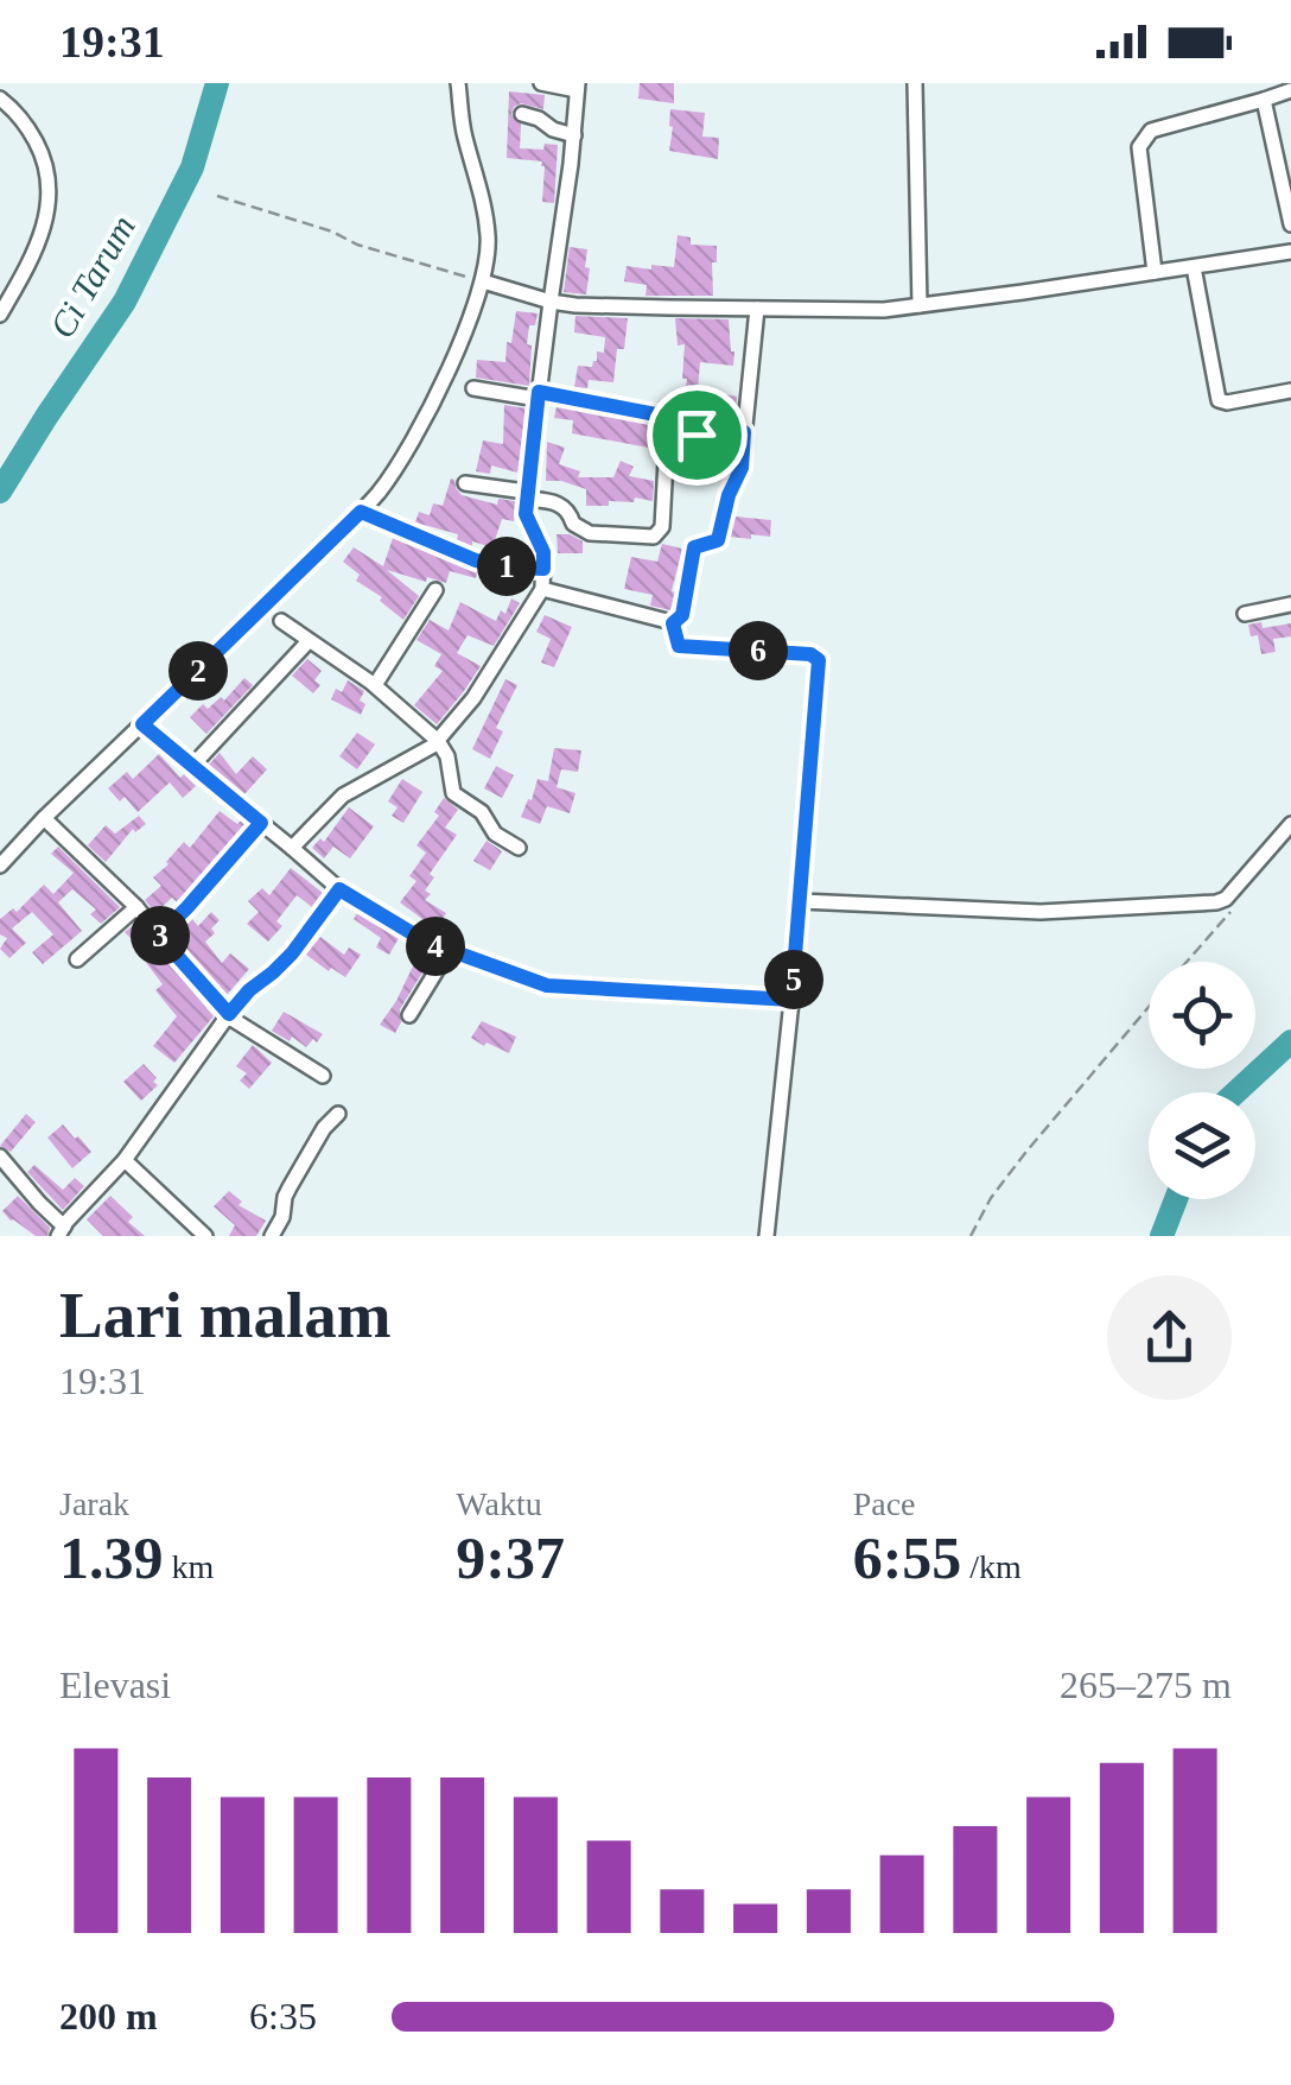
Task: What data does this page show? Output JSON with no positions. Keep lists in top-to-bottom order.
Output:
{
  "water": ["Ci Tarum"],
  "page": {
    "status": "19:31",
    "pins": [
      "1",
      "6",
      "2",
      "3",
      "4",
      "5"
    ],
    "heading": ["Lari malam", "19:31"],
    "stats": [
      ["Jarak", "1.39 km"],
      ["Waktu", "9:37"],
      ["Pace", "6:55 /km"]
    ],
    "chart": ["Elevasi", "265–275 m"],
    "list": [
      {
        "name": "200 m",
        "note": "6:35"
      }
    ]
  }
}
